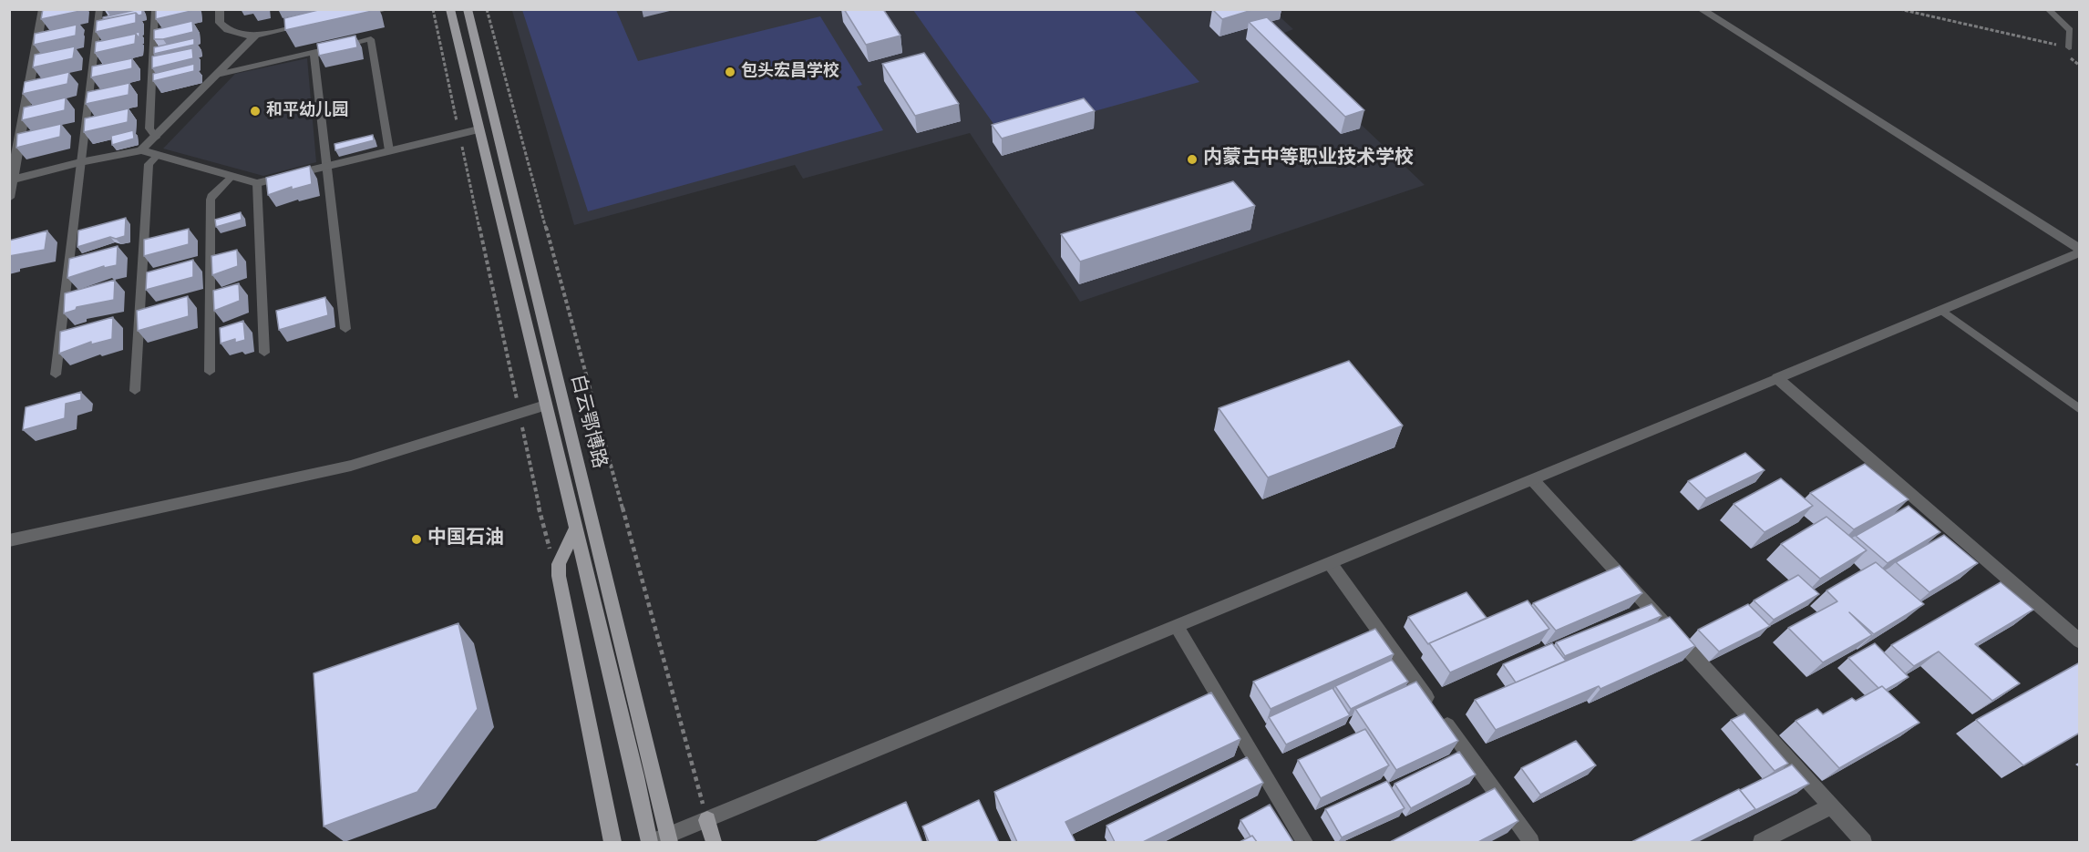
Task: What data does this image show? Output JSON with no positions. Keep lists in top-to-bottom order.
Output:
{
  "streets": {
    "main road": ["白云鄂博路"]
  },
  "places": [
    "包头宏昌学校",
    "和平幼儿园",
    "内蒙古中等职业技术学校",
    "中国石油"
  ]
}
